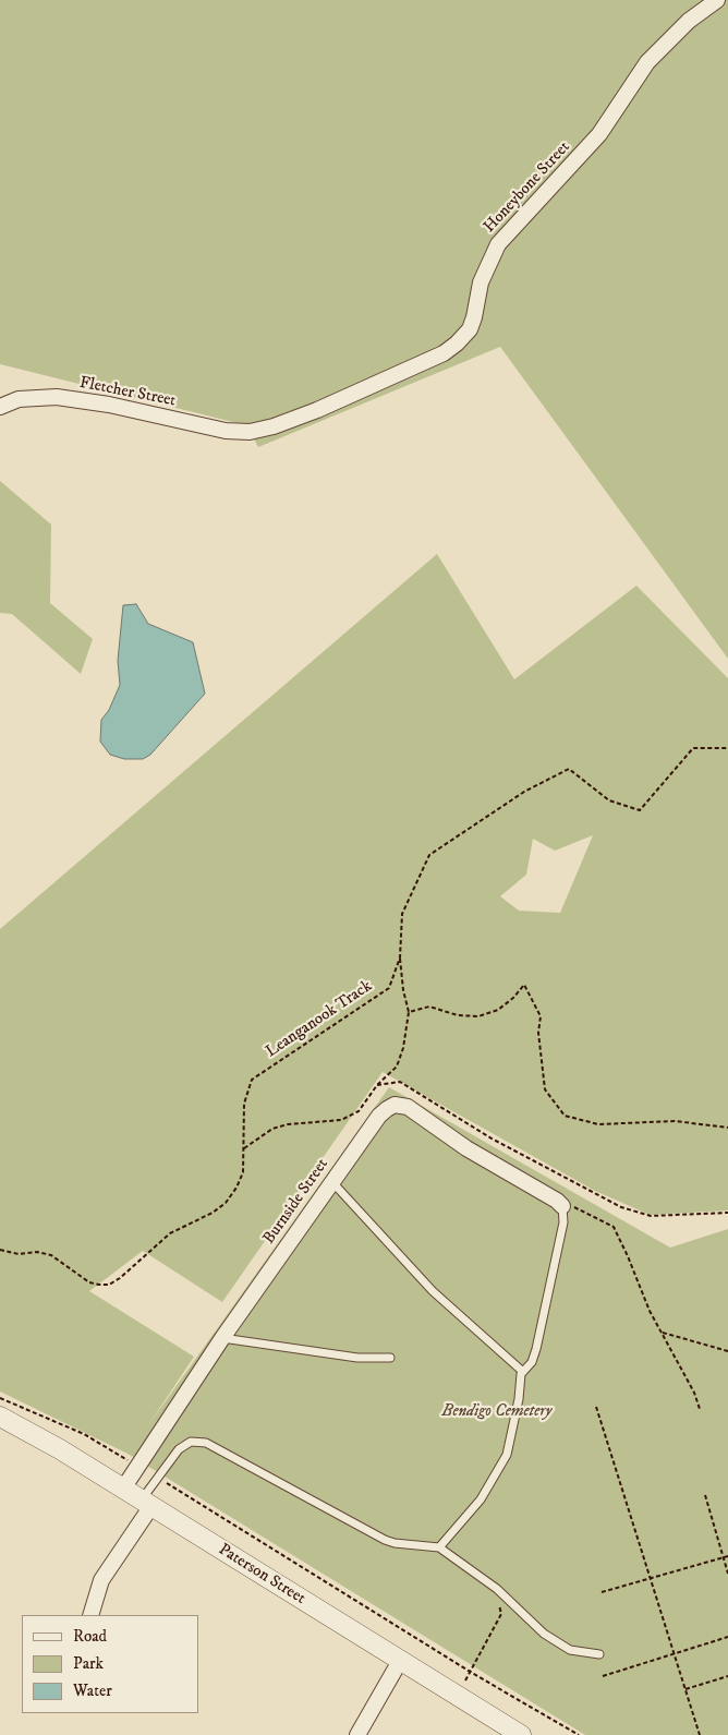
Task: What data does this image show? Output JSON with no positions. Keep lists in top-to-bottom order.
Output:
{
  "streets": {
    "street": [
      "Honeybone Street",
      "Fletcher Street",
      "Burnside Street",
      "Paterson Street"
    ],
    "path": ["Leanganook Track"]
  },
  "crossings": [
    ["Honeybone Street", "Fletcher Street"],
    ["Burnside Street", "Paterson Street"]
  ],
  "parks": ["Bendigo Cemetery"],
  "legend": ["Road", "Park", "Water"]
}
